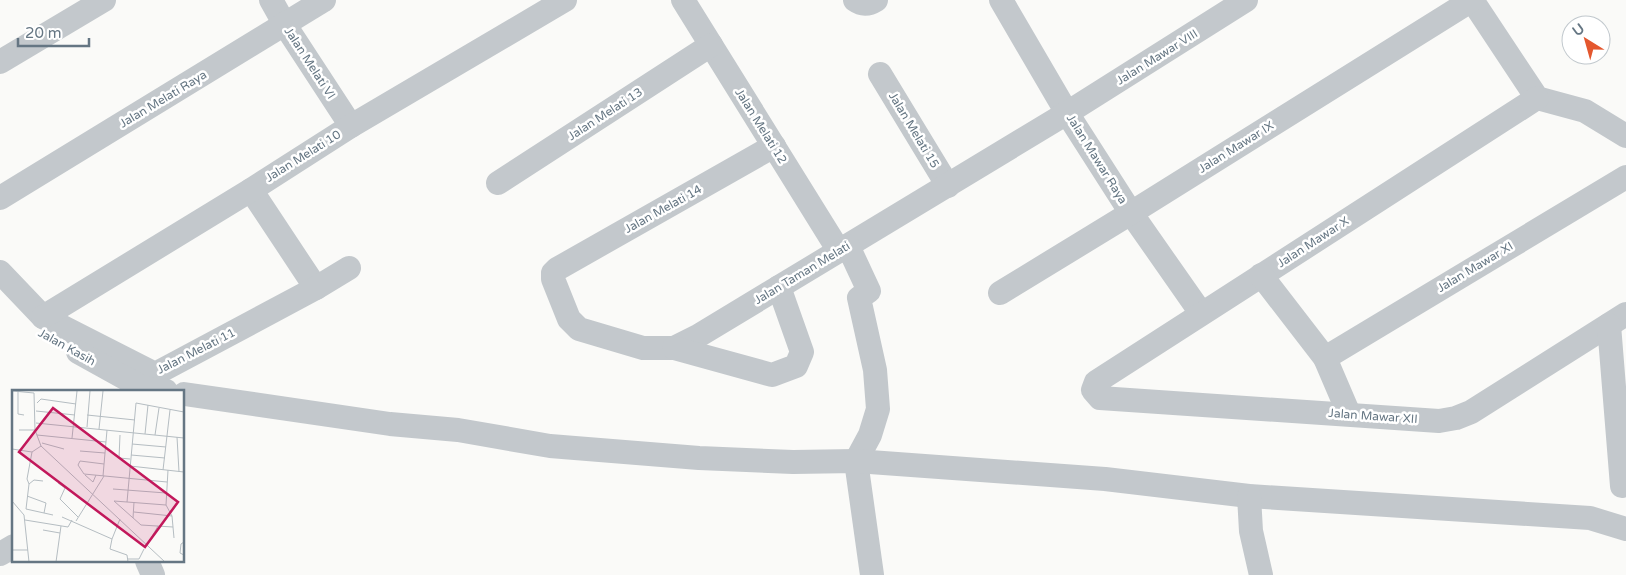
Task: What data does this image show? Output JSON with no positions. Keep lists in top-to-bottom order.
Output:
{
  "streets": {
    "street": [
      "Jalan Mawar VIII",
      "Jalan Melati VI",
      "Jalan Melati Raya",
      "Jalan Melati 13",
      "Jalan Melati 12",
      "Jalan Melati 15",
      "Jalan Mawar IX",
      "Jalan Melati 10",
      "Jalan Mawar Raya",
      "Jalan Melati 14",
      "Jalan Mawar X",
      "Jalan Mawar XI",
      "Jalan Taman Melati",
      "Jalan Kasih",
      "Jalan Melati 11",
      "Jalan Mawar XII"
    ]
  },
  "crossings": [
    ["Jalan Mawar VIII", "Jalan Mawar Raya"],
    ["Jalan Mawar VIII", "Jalan Taman Melati"],
    ["Jalan Melati VI", "Jalan Melati Raya"],
    ["Jalan Melati VI", "Jalan Melati 10"],
    ["Jalan Melati 13", "Jalan Melati 12"],
    ["Jalan Melati 12", "Jalan Melati 14"],
    ["Jalan Melati 12", "Jalan Taman Melati"],
    ["Jalan Melati 15", "Jalan Taman Melati"],
    ["Jalan Mawar IX", "Jalan Mawar Raya"],
    ["Jalan Melati 10", "Jalan Melati 11"],
    ["Jalan Mawar Raya", "Jalan Mawar X"],
    ["Jalan Mawar Raya", "Jalan Taman Melati"],
    ["Jalan Melati 14", "Jalan Taman Melati"],
    ["Jalan Mawar X", "Jalan Mawar XII"]
  ],
  "scale_bar": "20 m",
  "north": "top left"
}
